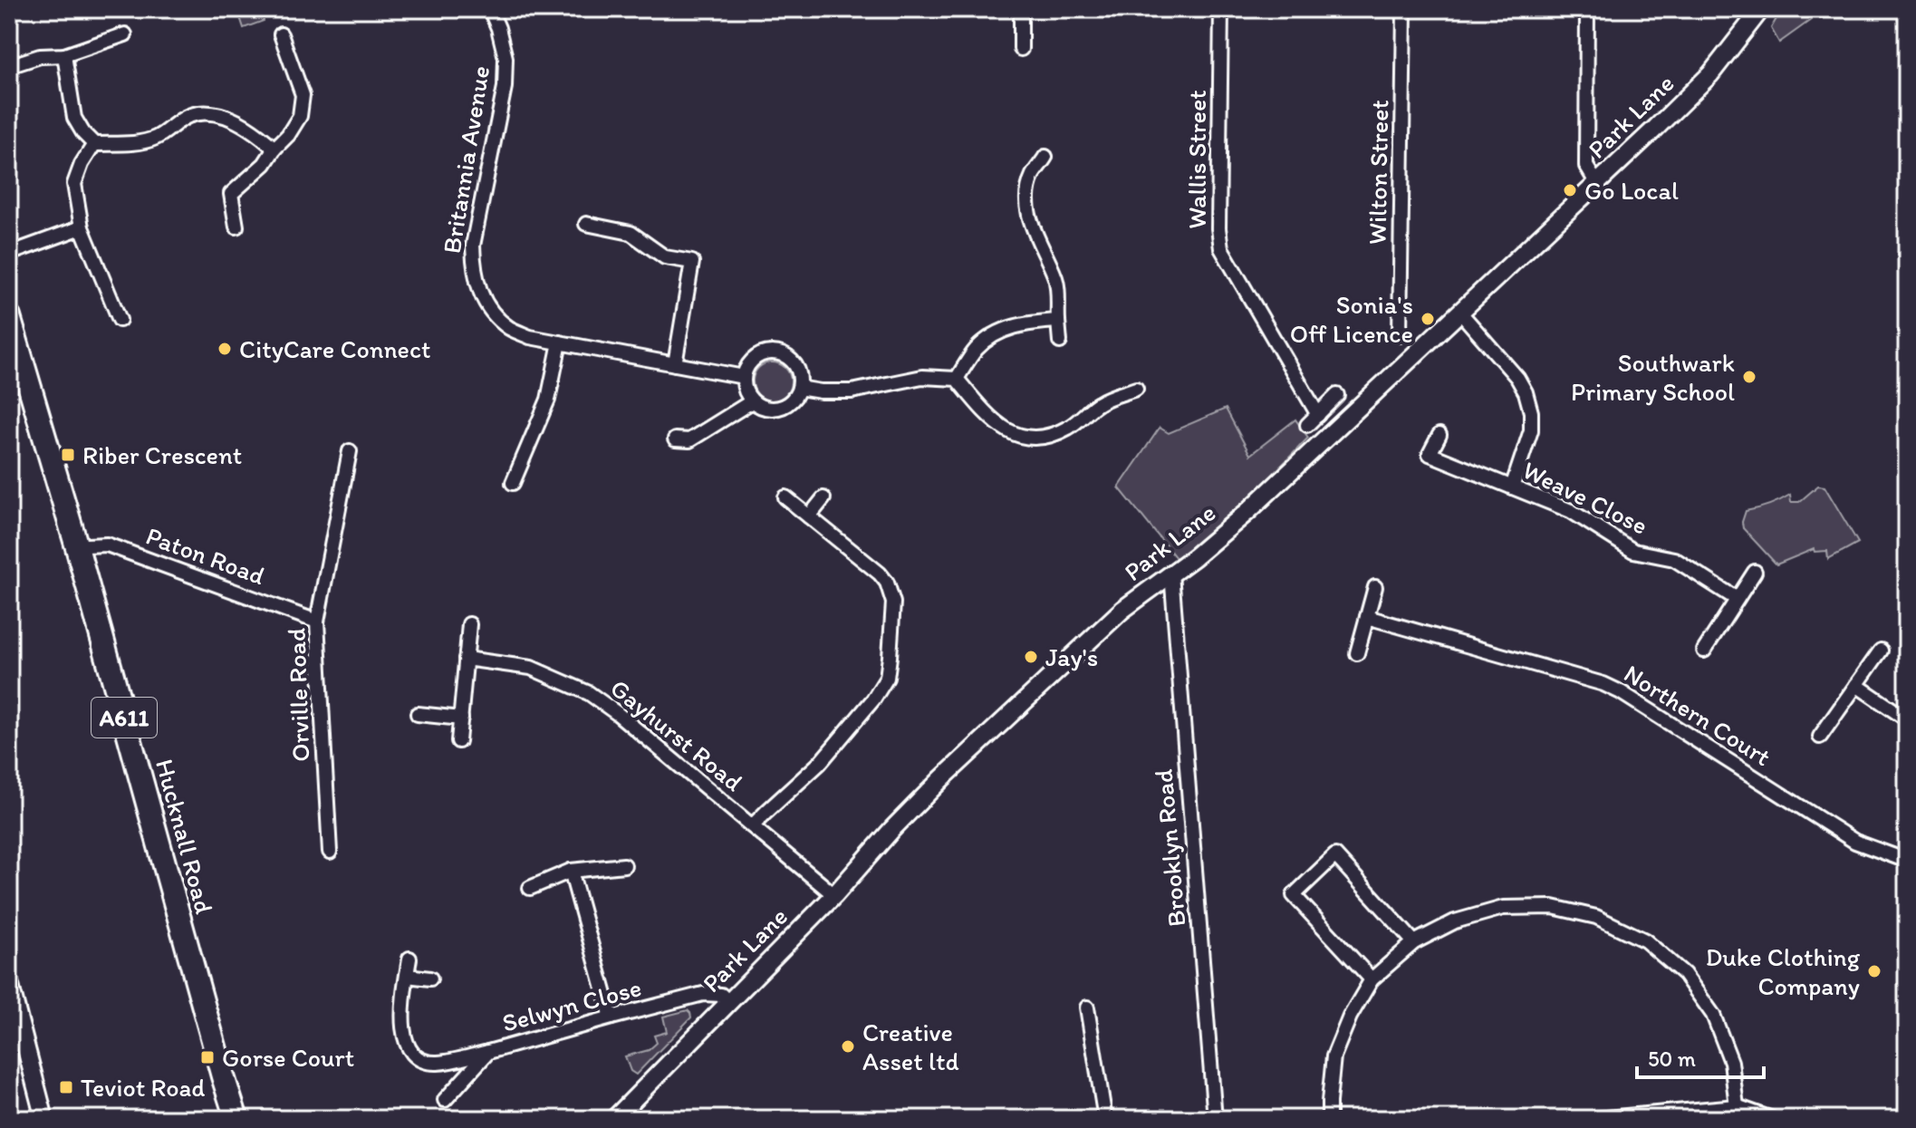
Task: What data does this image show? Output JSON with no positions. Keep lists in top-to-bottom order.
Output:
{
  "streets": {
    "main road": ["A611", "Hucknall Road"],
    "street": [
      "Park Lane",
      "Britannia Avenue",
      "Wallis Street",
      "Wilton Street",
      "Weave Close",
      "Paton Road",
      "Orville Road",
      "Northern Court",
      "Gayhurst Road",
      "Brooklyn Road",
      "Selwyn Close"
    ]
  },
  "crossings": [
    ["Park Lane", "Gayhurst Road"],
    ["Park Lane", "Brooklyn Road"],
    ["Park Lane", "Selwyn Close"],
    ["Paton Road", "Orville Road"],
    ["Paton Road", "Hucknall Road"]
  ],
  "places": {
    "other": [
      "Go Local",
      "Sonia's Off Licence",
      "CityCare Connect",
      "Southwark Primary School",
      "Jay's",
      "Duke Clothing Company",
      "Creative Asset ltd"
    ],
    "transit": ["Riber Crescent", "Gorse Court", "Teviot Road"]
  },
  "scale_bar": "50 m"
}
